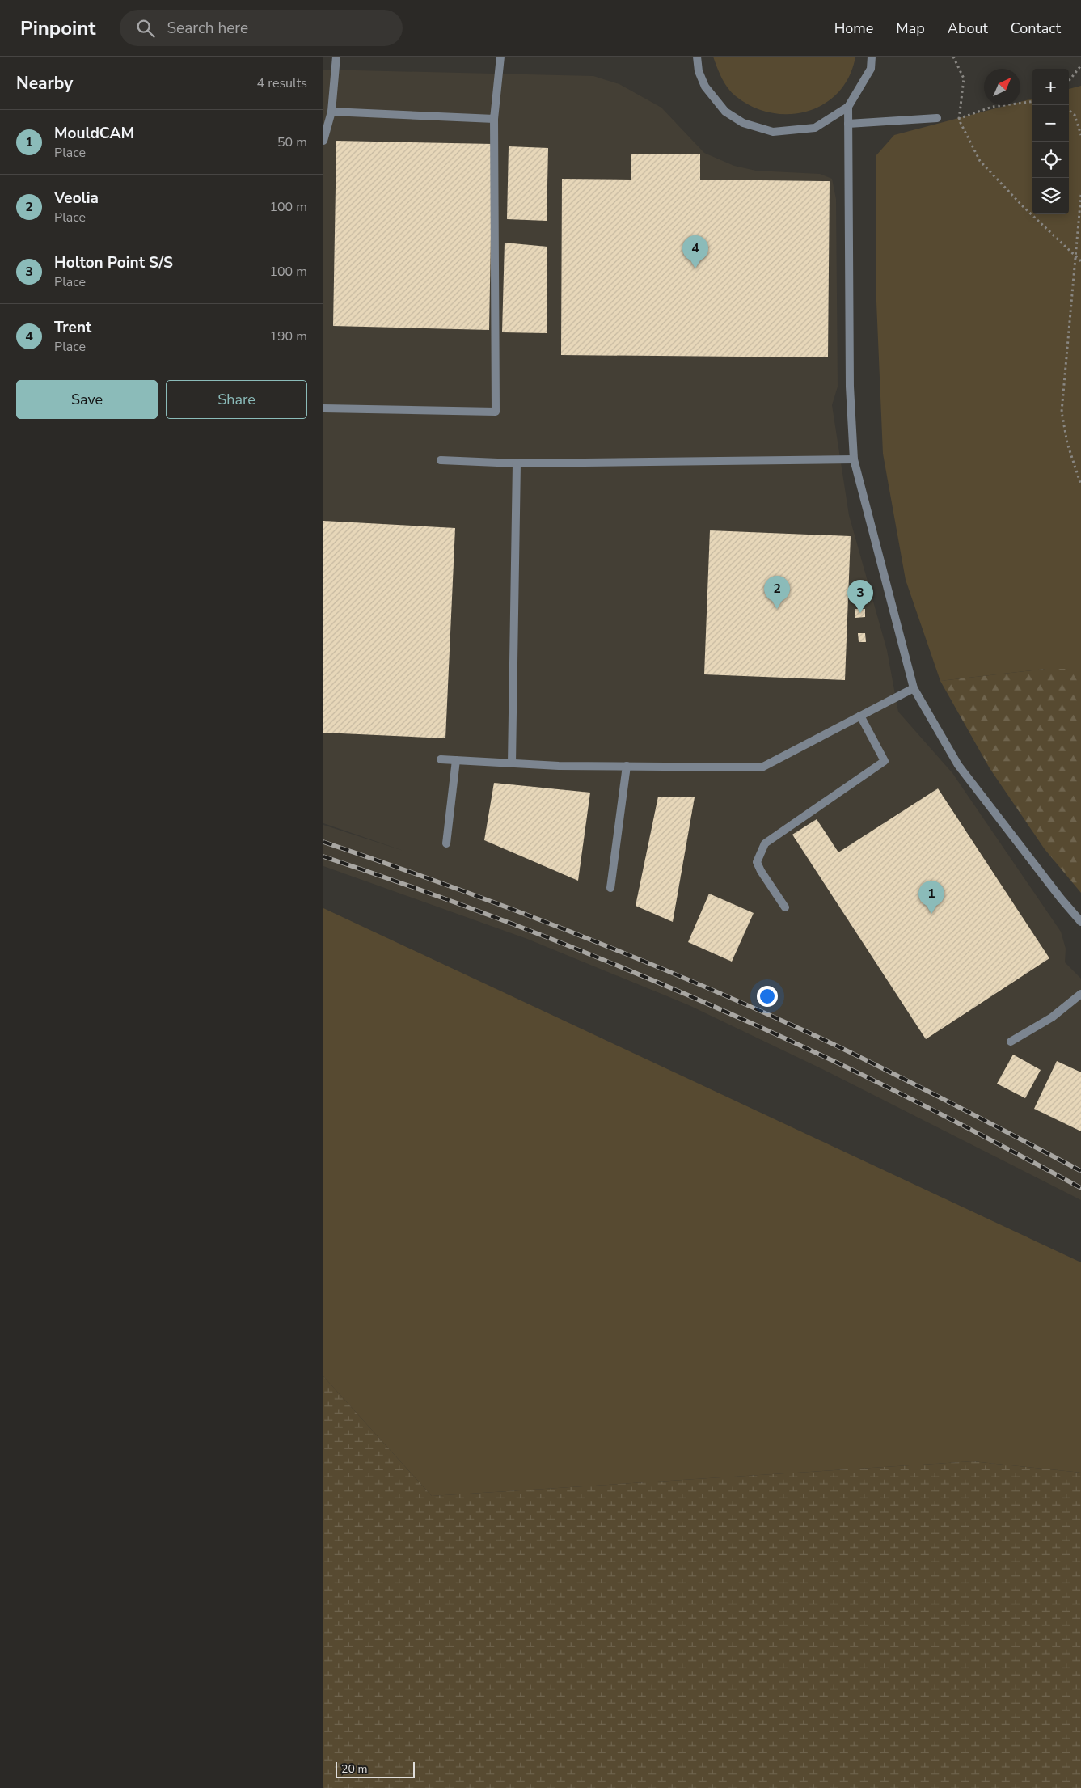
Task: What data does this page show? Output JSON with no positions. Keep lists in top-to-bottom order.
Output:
{
  "scale_bar": "20 m",
  "north": "top right",
  "page": {
    "header": "Pinpoint",
    "search": "Search here",
    "nav": [
      "Home",
      "Map",
      "About",
      "Contact"
    ],
    "heading": ["Nearby", "4 results"],
    "map_buttons": ["+", "−"],
    "list": [
      {
        "mark": "1",
        "name": "MouldCAM",
        "note": "Place",
        "value": "50 m"
      },
      {
        "mark": "2",
        "name": "Veolia",
        "note": "Place",
        "value": "100 m"
      },
      {
        "mark": "3",
        "name": "Holton Point S/S",
        "note": "Place",
        "value": "100 m"
      },
      {
        "mark": "4",
        "name": "Trent",
        "note": "Place",
        "value": "190 m"
      }
    ],
    "pins": [
      "4",
      "2",
      "3",
      "1"
    ],
    "buttons": ["Save", "Share"],
    "scale": "20 m"
  }
}
